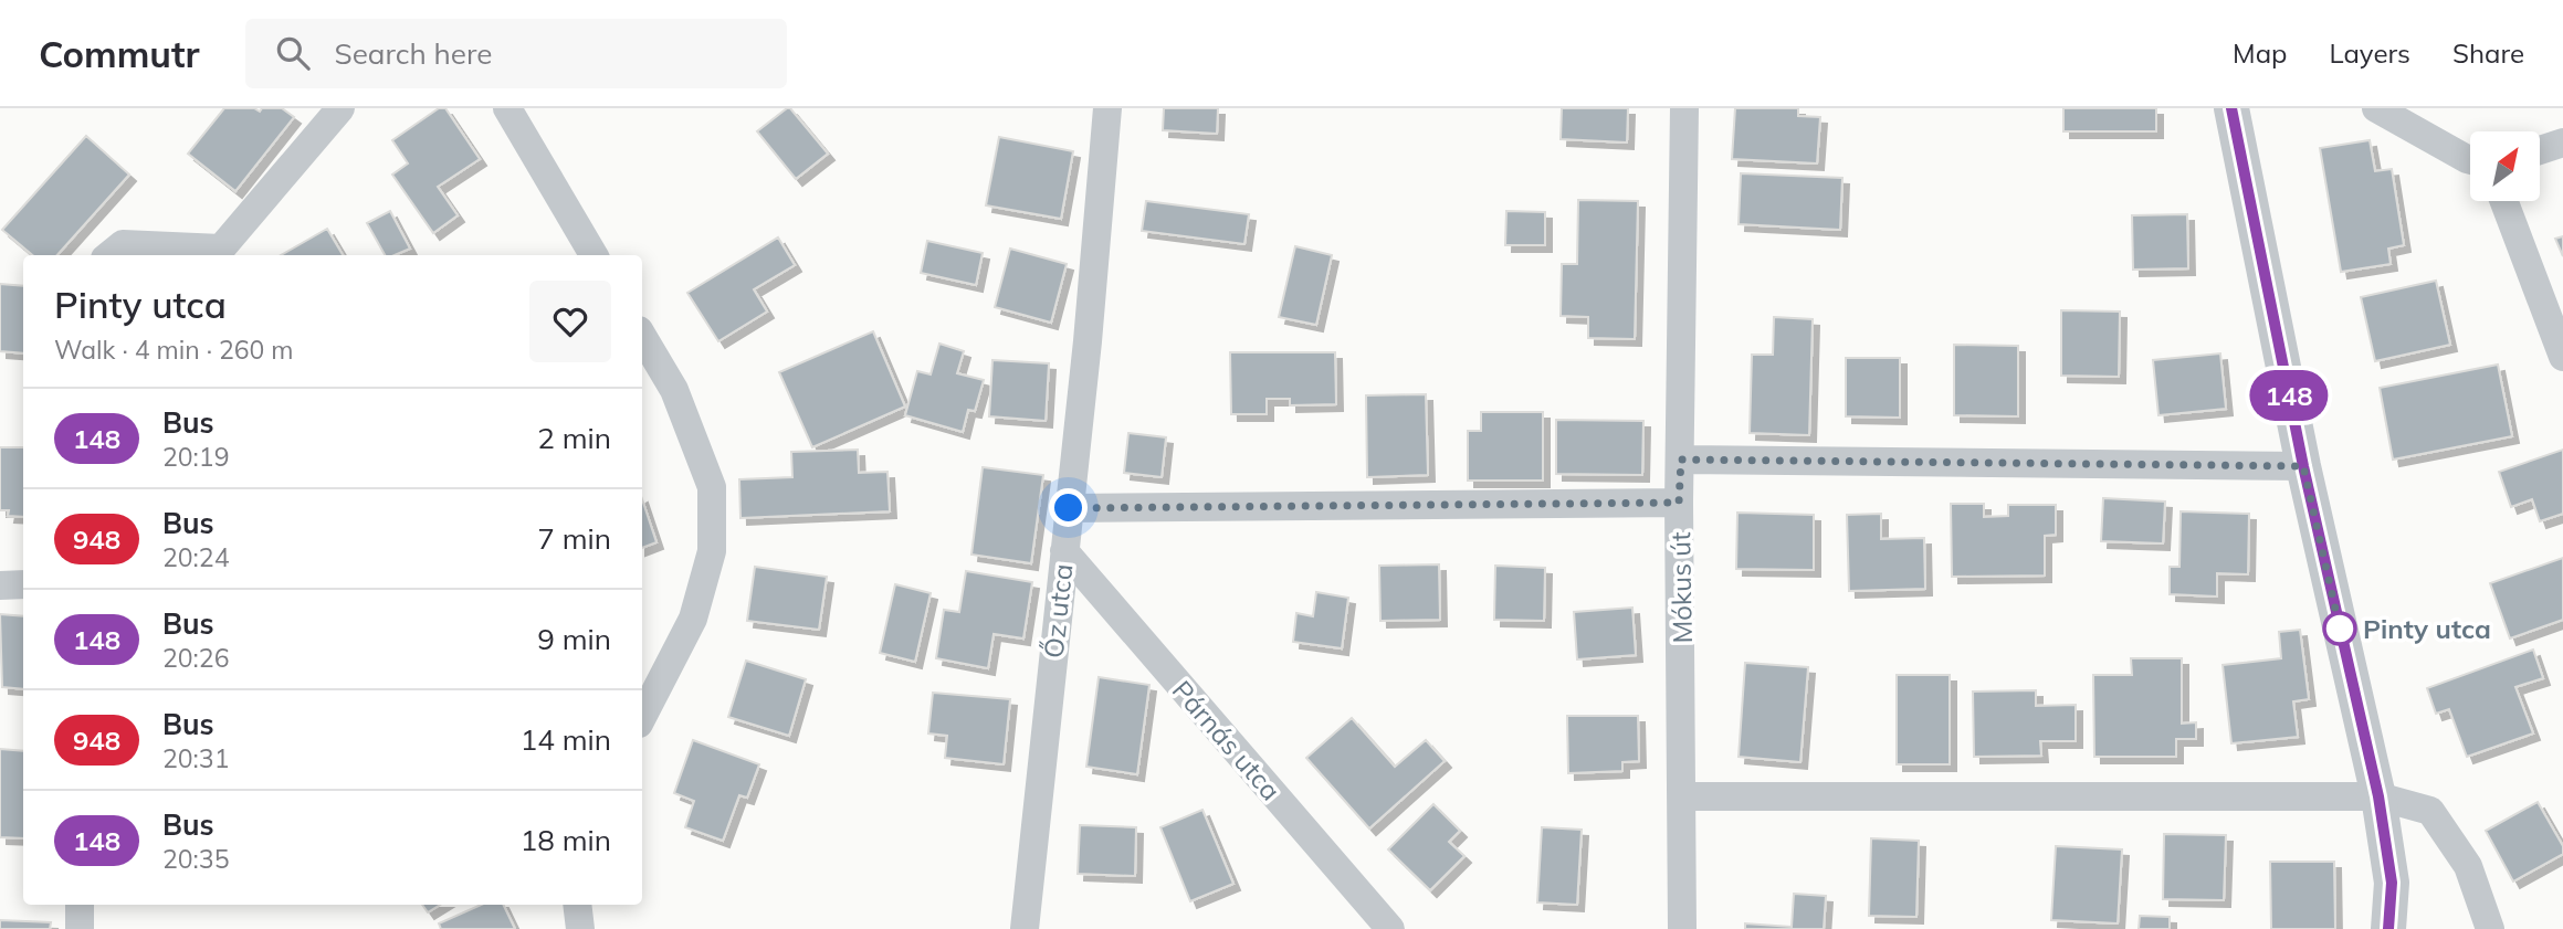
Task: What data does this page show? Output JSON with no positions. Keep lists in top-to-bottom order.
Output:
{
  "streets": {
    "street": ["Mókus út", "Őz utca", "Párnás utca"]
  },
  "crossings": [
    ["Őz utca", "Párnás utca"]
  ],
  "places": ["Pinty utca"],
  "lines": ["bus line 148"],
  "north": "top right",
  "page": {
    "header": "Commutr",
    "search": "Search here",
    "nav": ["Map", "Layers", "Share"],
    "on_map": "148",
    "heading": ["Pinty utca", "Walk · 4 min · 260 m"],
    "list": [
      {
        "mark": "148",
        "name": "Bus",
        "note": "20:19",
        "value": "2 min"
      },
      {
        "mark": "948",
        "name": "Bus",
        "note": "20:24",
        "value": "7 min"
      },
      {
        "mark": "148",
        "name": "Bus",
        "note": "20:26",
        "value": "9 min"
      },
      {
        "mark": "948",
        "name": "Bus",
        "note": "20:31",
        "value": "14 min"
      },
      {
        "mark": "148",
        "name": "Bus",
        "note": "20:35",
        "value": "18 min"
      }
    ]
  }
}
